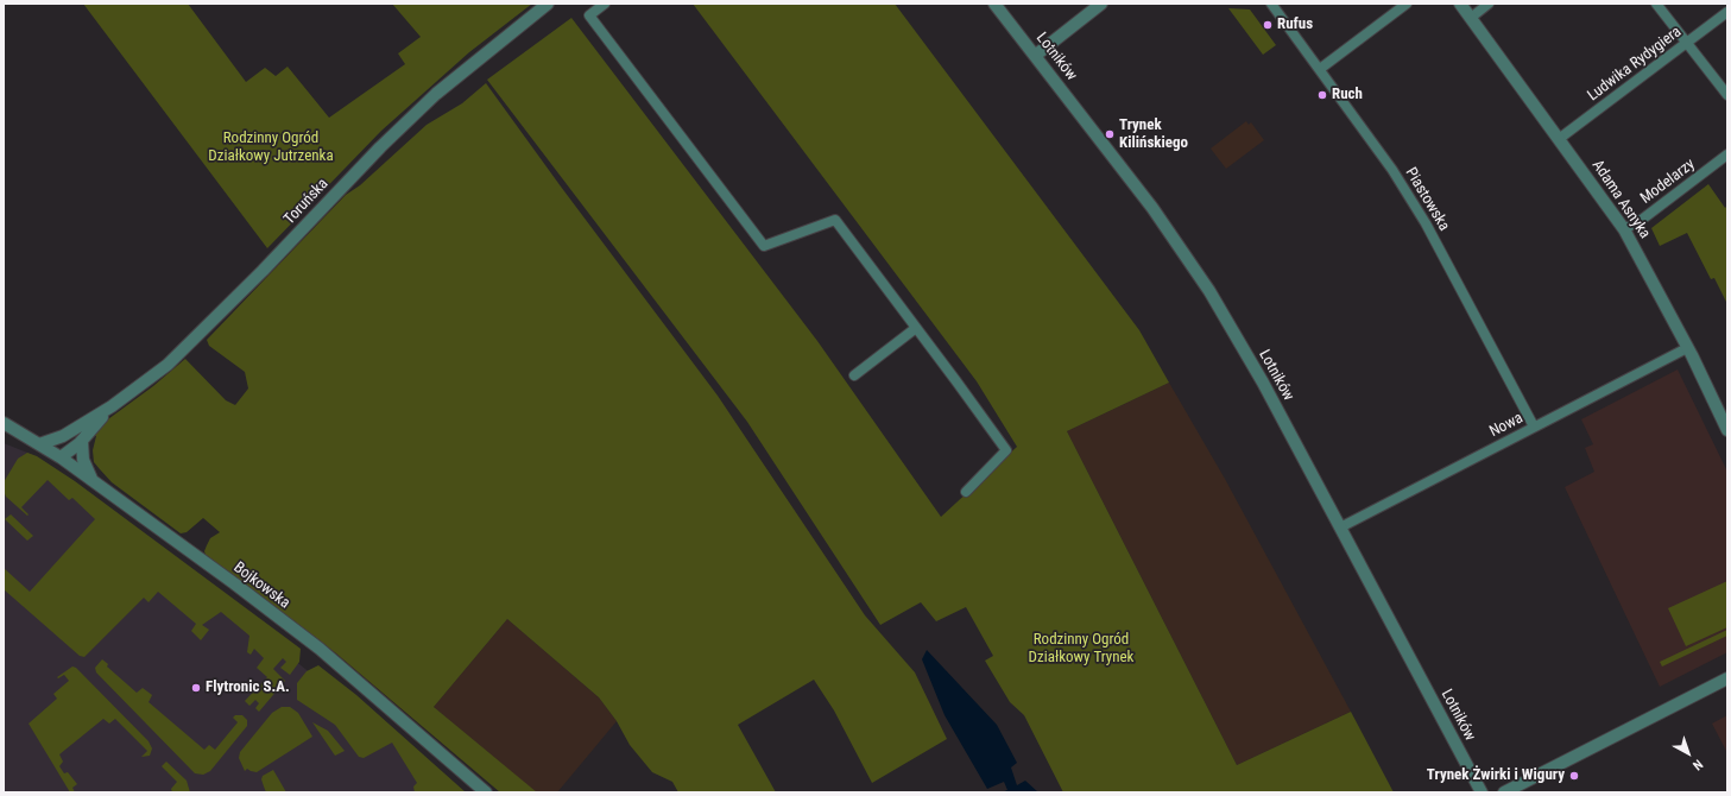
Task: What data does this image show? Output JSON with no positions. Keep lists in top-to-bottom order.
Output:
{
  "streets": {
    "street": [
      "Lotników",
      "Ludwika Rydygiera",
      "Modelarzy",
      "Piastowska",
      "Adama Asnyka",
      "Toruńska",
      "Nowa",
      "Bojkowska"
    ]
  },
  "crossings": [
    ["Lotników", "Nowa"],
    ["Ludwika Rydygiera", "Adama Asnyka"],
    ["Modelarzy", "Adama Asnyka"],
    ["Piastowska", "Nowa"],
    ["Adama Asnyka", "Nowa"],
    ["Toruńska", "Bojkowska"]
  ],
  "parks": ["Rodzinny Ogród Działkowy Jutrzenka", "Rodzinny Ogród Działkowy Trynek"],
  "places": [
    "Rufus",
    "Ruch",
    "Trynek Kilińskiego",
    "Flytronic S.A.",
    "Trynek Żwirki i Wigury"
  ],
  "north": "bottom right"
}
